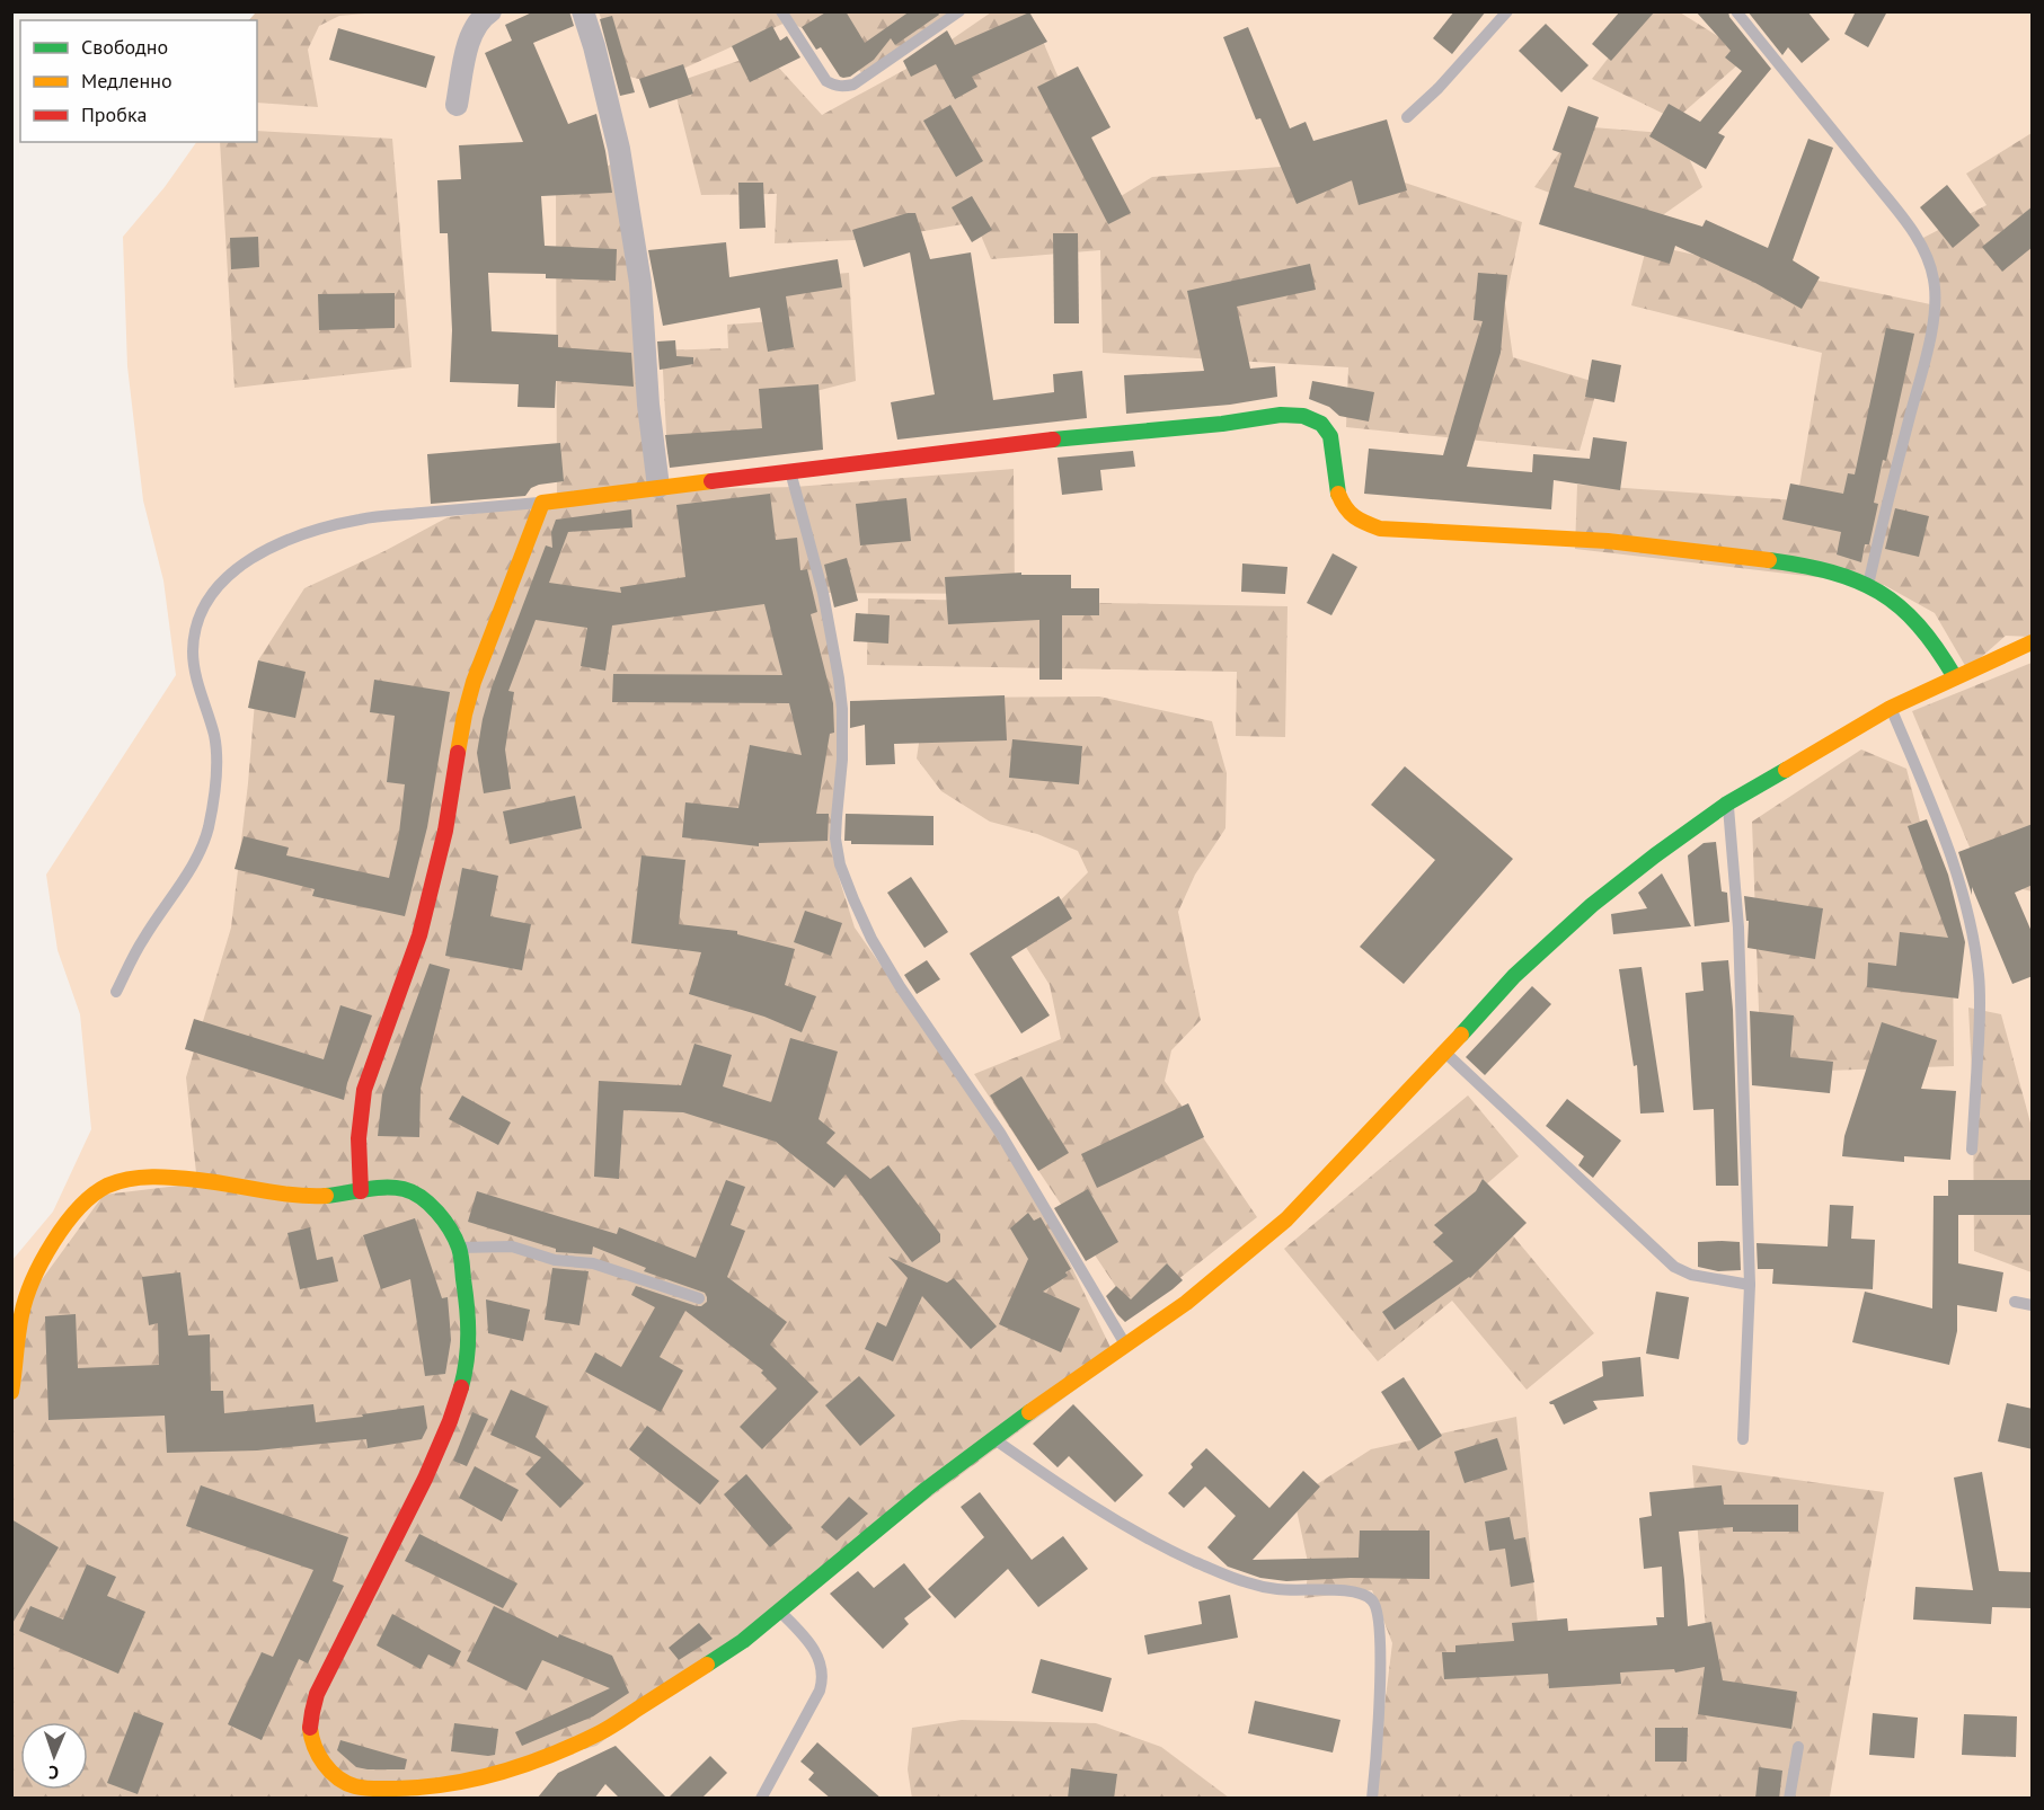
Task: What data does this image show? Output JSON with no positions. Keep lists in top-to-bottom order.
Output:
{
  "legend": ["Свободно", "Медленно", "Пробка"],
  "north": "bottom"
}
